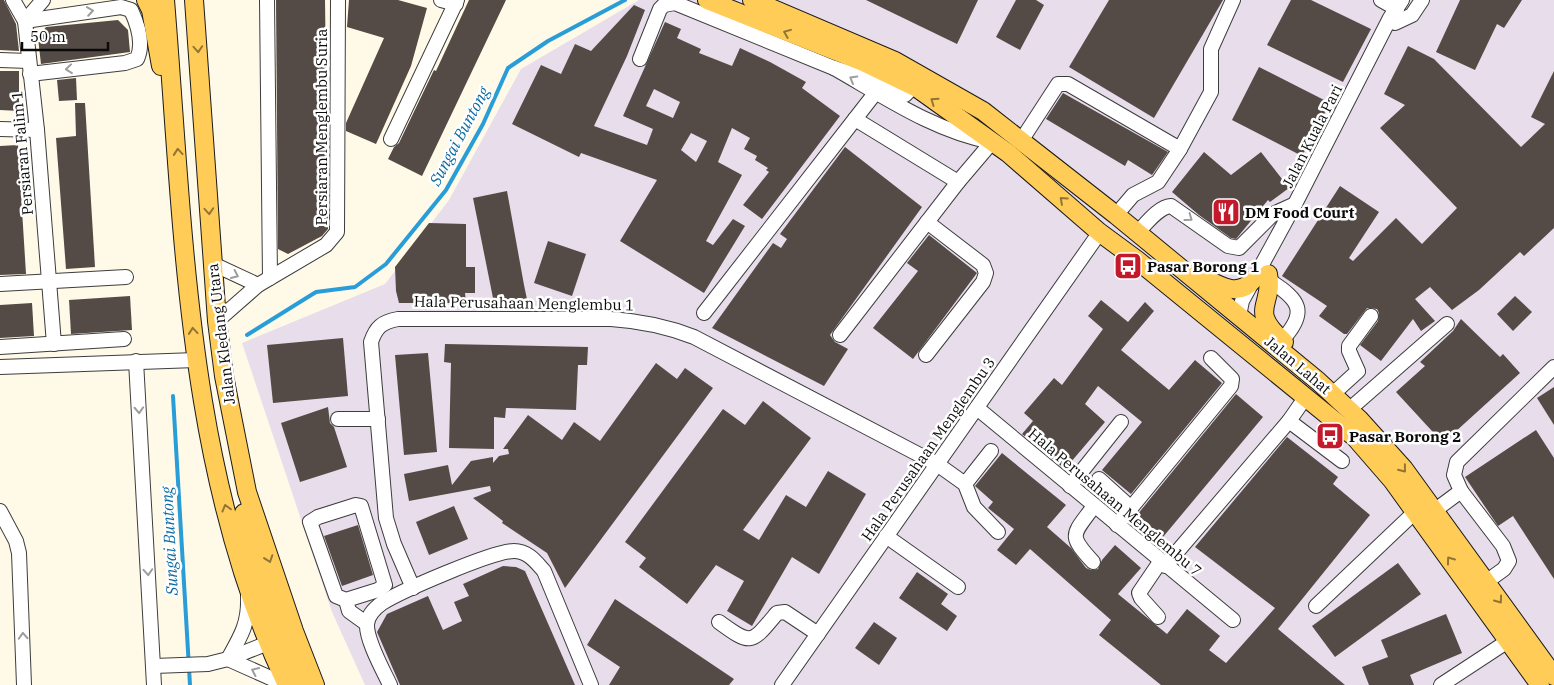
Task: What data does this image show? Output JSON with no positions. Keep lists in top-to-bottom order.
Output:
{
  "streets": {
    "main road": ["Jalan Kledang Utara", "Jalan Lahat"],
    "street": [
      "Persiaran Menglembu Suria",
      "Jalan Kuala Pari",
      "Persiaran Falim 1",
      "Hala Perusahaan Menglembu 1",
      "Hala Perusahaan Menglembu 3",
      "Hala Perusahaan Menglembu 7"
    ]
  },
  "crossings": [
    ["Persiaran Menglembu Suria", "Jalan Kledang Utara"],
    ["Jalan Kuala Pari", "Jalan Lahat"],
    ["Hala Perusahaan Menglembu 1", "Hala Perusahaan Menglembu 3"],
    ["Hala Perusahaan Menglembu 3", "Hala Perusahaan Menglembu 7"]
  ],
  "water": ["Sungai Buntong"],
  "places": {
    "restaurant": ["DM Food Court"],
    "bus stop": ["Pasar Borong 1", "Pasar Borong 2"]
  },
  "scale_bar": "50 m"
}
